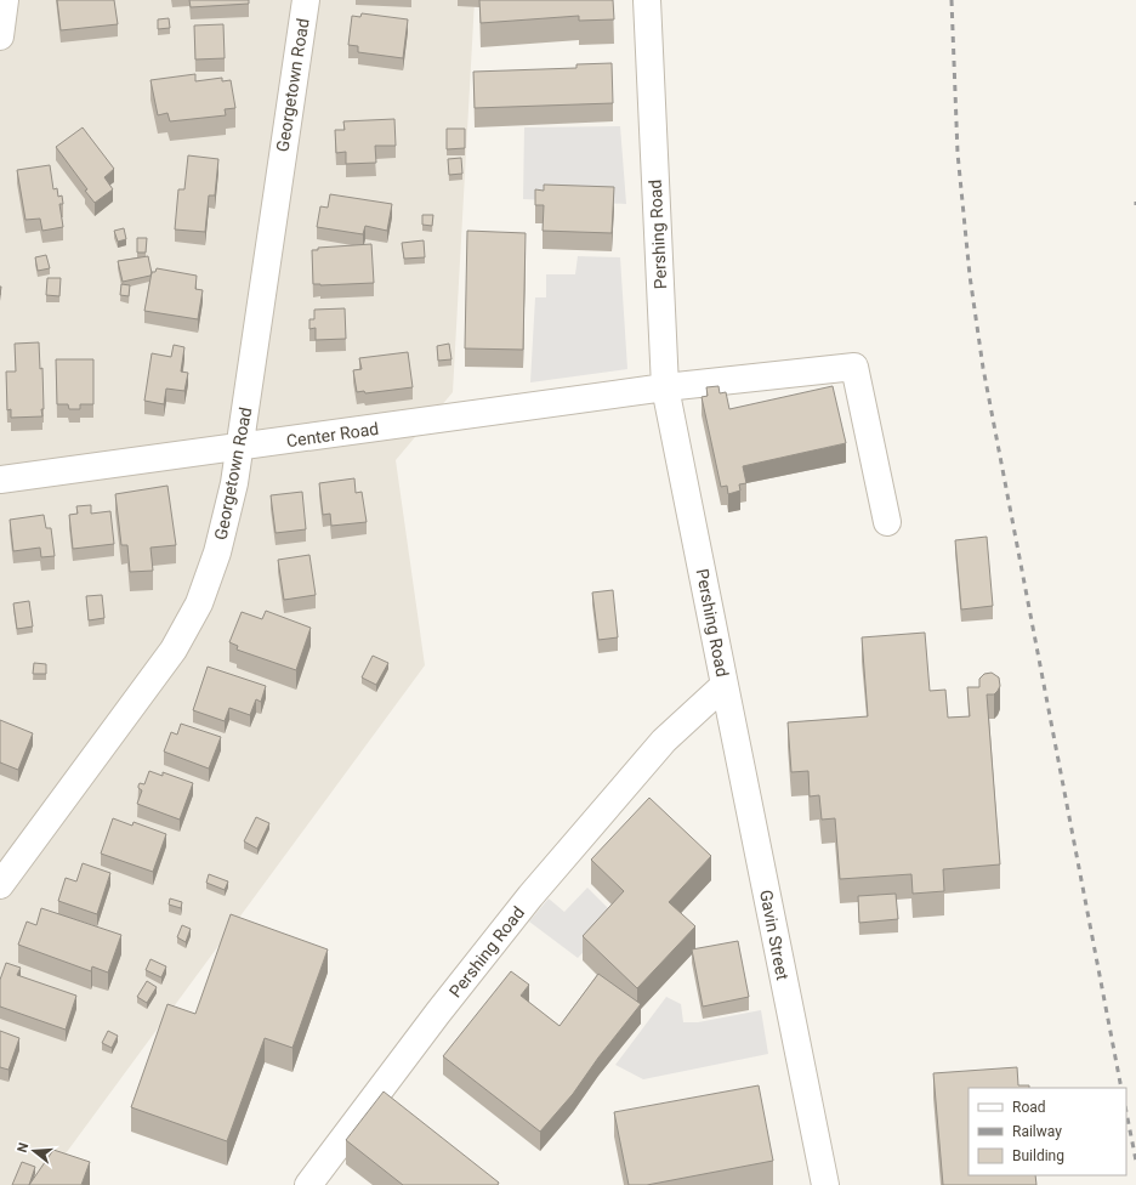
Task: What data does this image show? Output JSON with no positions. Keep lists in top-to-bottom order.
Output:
{
  "streets": {
    "street": [
      "Georgetown Road",
      "Pershing Road",
      "Center Road",
      "Gavin Street"
    ]
  },
  "crossings": [
    ["Georgetown Road", "Center Road"],
    ["Pershing Road", "Center Road"],
    ["Pershing Road", "Gavin Street"]
  ],
  "legend": ["Road", "Railway", "Building"],
  "north": "left"
}
